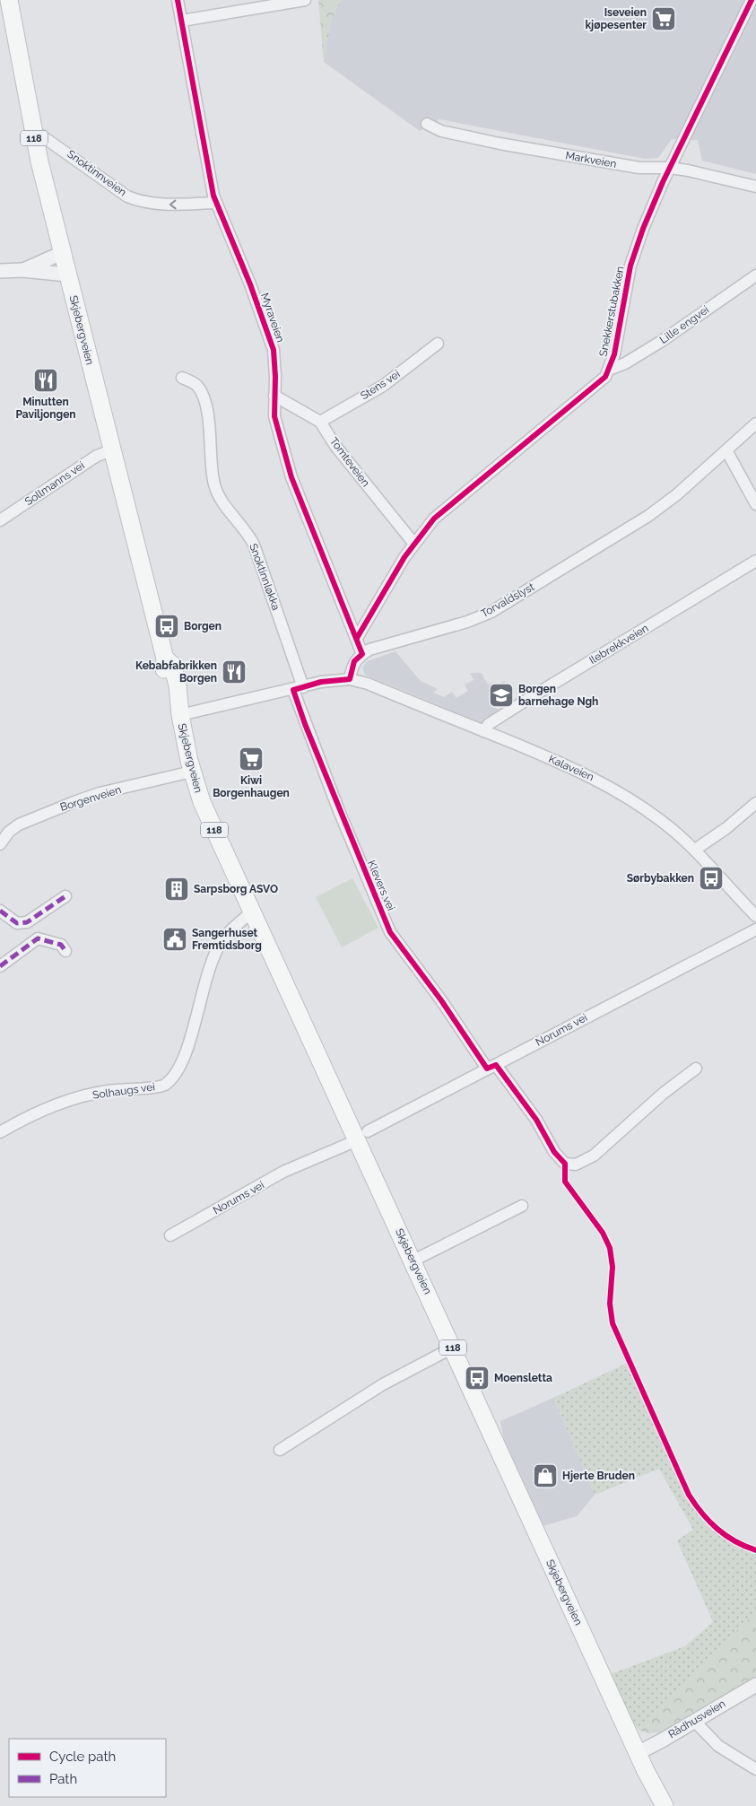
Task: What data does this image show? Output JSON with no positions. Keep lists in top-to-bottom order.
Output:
{
  "streets": {
    "main road": ["118", "Skjebergveien"],
    "street": [
      "Markveien",
      "Snoktinnveien",
      "Snekkerstubakken",
      "Myraveien",
      "Lille engvei",
      "Stens vei",
      "Tomteveien",
      "Sollmanns vei",
      "Snoktinnløkka",
      "Torvaldslyst",
      "Ilebrekkveien",
      "Kalaveien",
      "Borgenveien",
      "Klevers vei",
      "Norums vei",
      "Solhaugs vei",
      "Rådhusveien"
    ]
  },
  "crossings": [
    ["Markveien", "Snekkerstubakken"],
    ["Snoktinnveien", "Myraveien"],
    ["Snoktinnveien", "Skjebergveien"],
    ["Snekkerstubakken", "Myraveien"],
    ["Snekkerstubakken", "Lille engvei"],
    ["Snekkerstubakken", "Tomteveien"],
    ["Myraveien", "Tomteveien"],
    ["Skjebergveien", "Sollmanns vei"],
    ["Skjebergveien", "Borgenveien"],
    ["Skjebergveien", "Norums vei"],
    ["Skjebergveien", "Solhaugs vei"],
    ["Skjebergveien", "Rådhusveien"],
    ["Stens vei", "Tomteveien"],
    ["Snoktinnløkka", "Klevers vei"],
    ["Ilebrekkveien", "Kalaveien"],
    ["Klevers vei", "Norums vei"]
  ],
  "one_way": ["Snoktinnveien"],
  "places": {
    "supermarket": ["Iseveien kjøpesenter", "Kiwi Borgenhaugen"],
    "restaurant": ["Minutten Paviljongen", "Kebabfabrikken Borgen"],
    "bus stop": ["Borgen", "Sørbybakken", "Moensletta"],
    "school or university": ["Borgen barnehage Ngh"],
    "building": ["Sarpsborg ASVO"],
    "public building": ["Sangerhuset Fremtidsborg"],
    "shop": ["Hjerte Bruden"]
  },
  "legend": ["Cycle path", "Path"]
}
